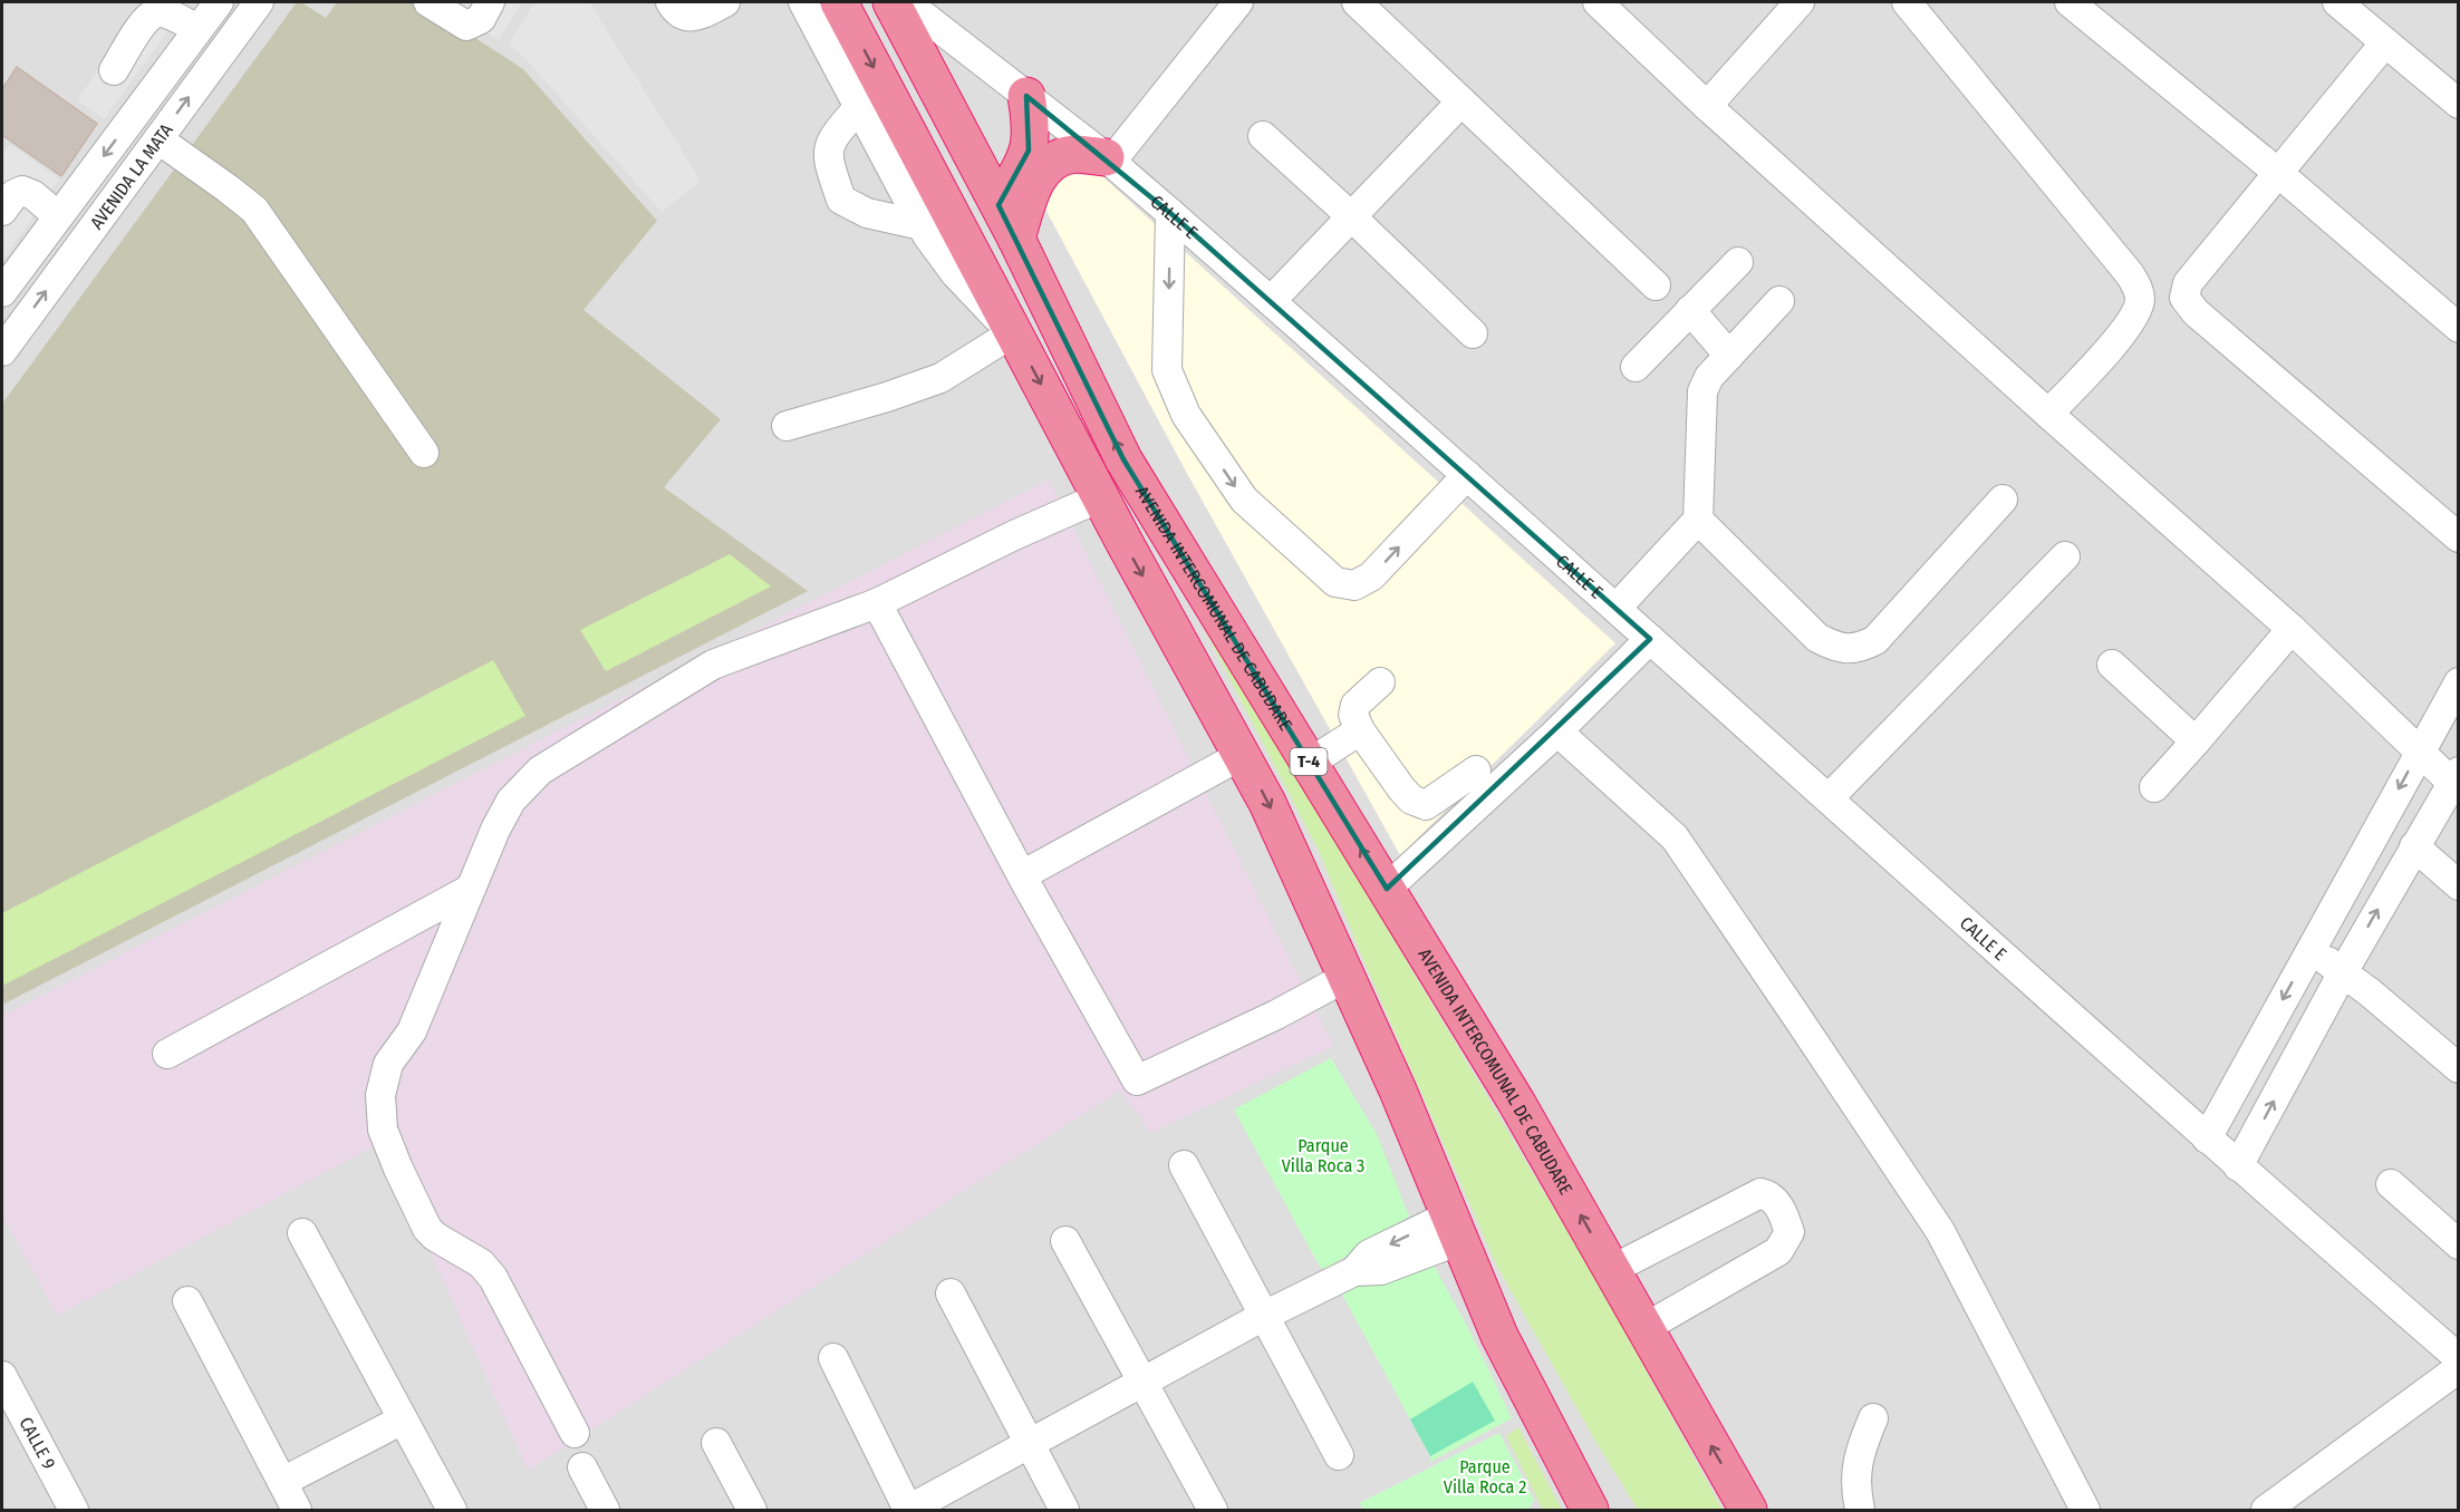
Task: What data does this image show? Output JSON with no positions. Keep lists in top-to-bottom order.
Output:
{
  "streets": {
    "highway": ["AVENIDA INTERCOMUNAL DE CABUDARE", "T-4"],
    "street": ["AVENIDA LA MATA", "CALLE E", "CALLE 9"]
  },
  "parks": ["Parque Villa Roca 3", "Parque Villa Roca 2"]
}
